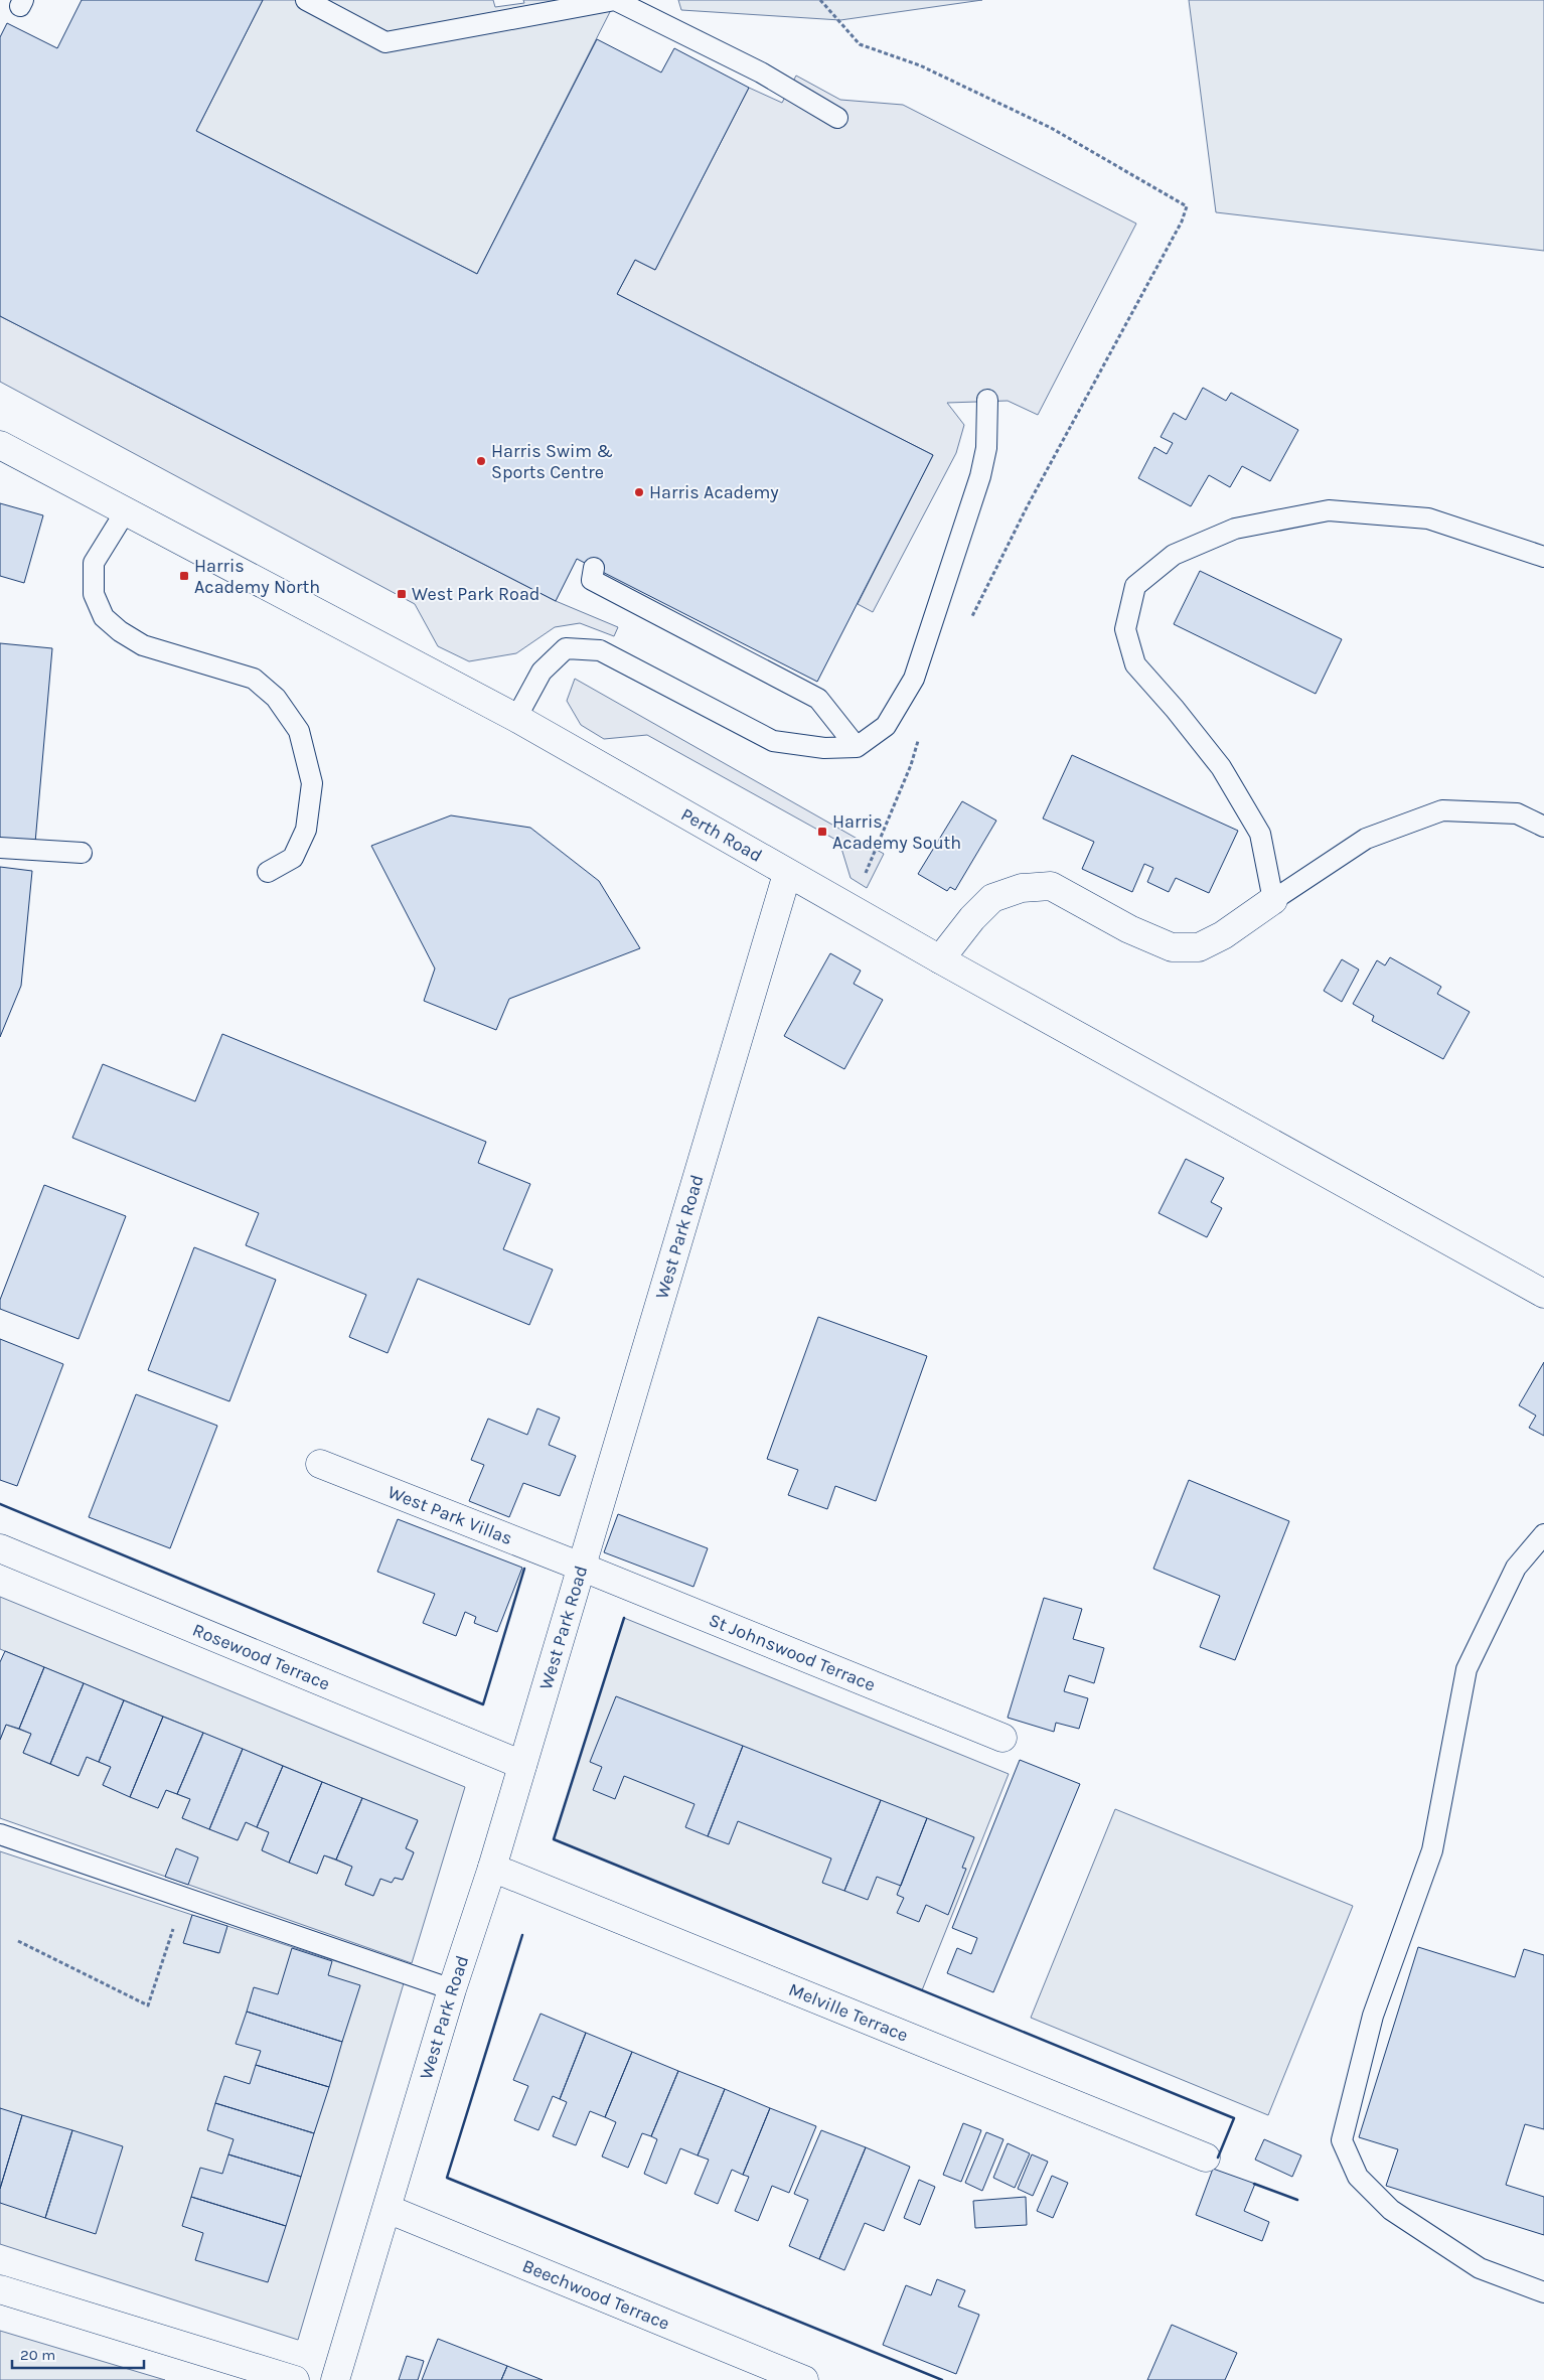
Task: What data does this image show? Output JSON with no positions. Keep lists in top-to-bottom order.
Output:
{
  "streets": {
    "street": [
      "Perth Road",
      "West Park Road",
      "West Park Villas",
      "St Johnswood Terrace",
      "Rosewood Terrace",
      "Melville Terrace",
      "Beechwood Terrace"
    ]
  },
  "crossings": [
    ["Perth Road", "West Park Road"],
    ["West Park Road", "West Park Villas"],
    ["West Park Road", "St Johnswood Terrace"],
    ["West Park Road", "Rosewood Terrace"],
    ["West Park Road", "Melville Terrace"],
    ["West Park Road", "Beechwood Terrace"],
    ["West Park Villas", "St Johnswood Terrace"]
  ],
  "places": {
    "other": ["Harris Swim & Sports Centre", "Harris Academy"],
    "transit": ["Harris Academy North", "West Park Road", "Harris Academy South"]
  },
  "scale_bar": "20 m"
}
